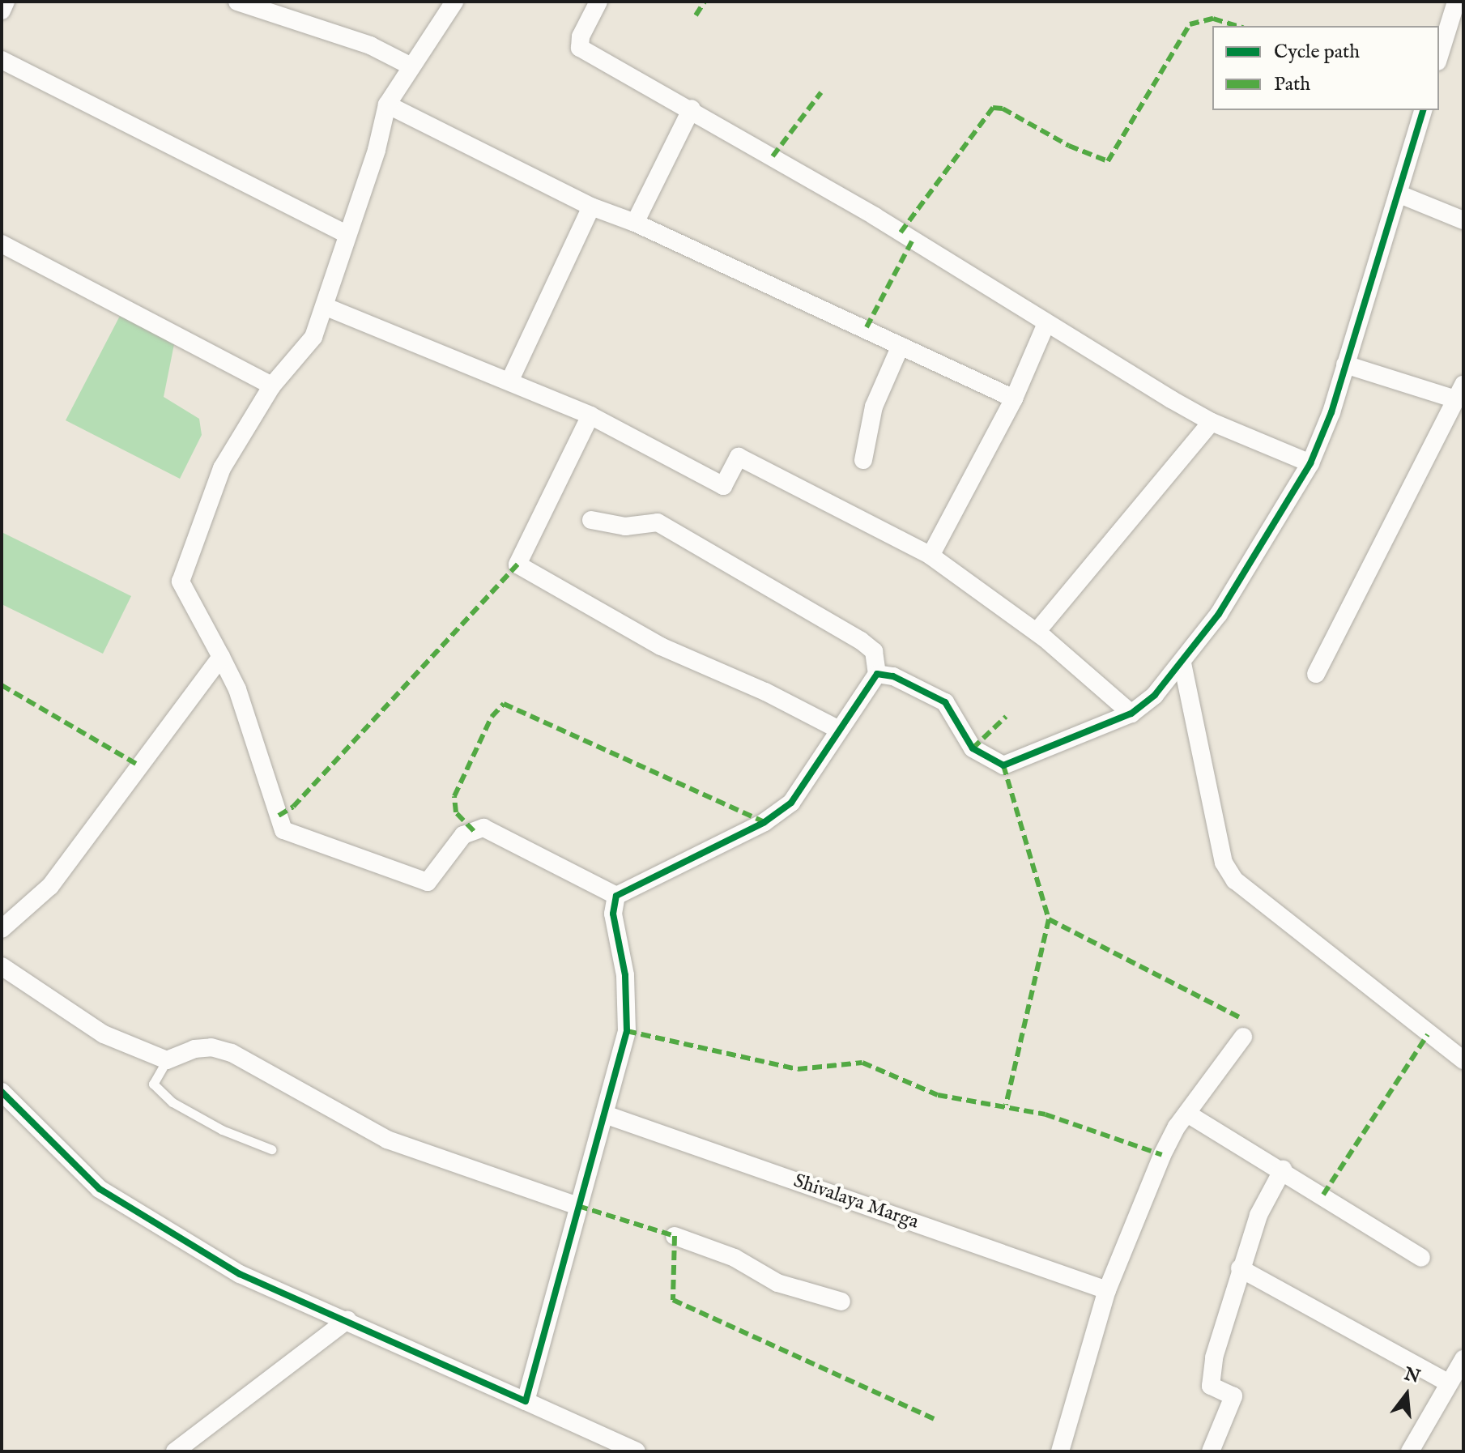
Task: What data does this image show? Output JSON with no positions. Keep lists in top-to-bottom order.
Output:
{
  "streets": {
    "street": ["Shivalaya Marga"]
  },
  "legend": ["Cycle path", "Path"],
  "north": "top"
}
